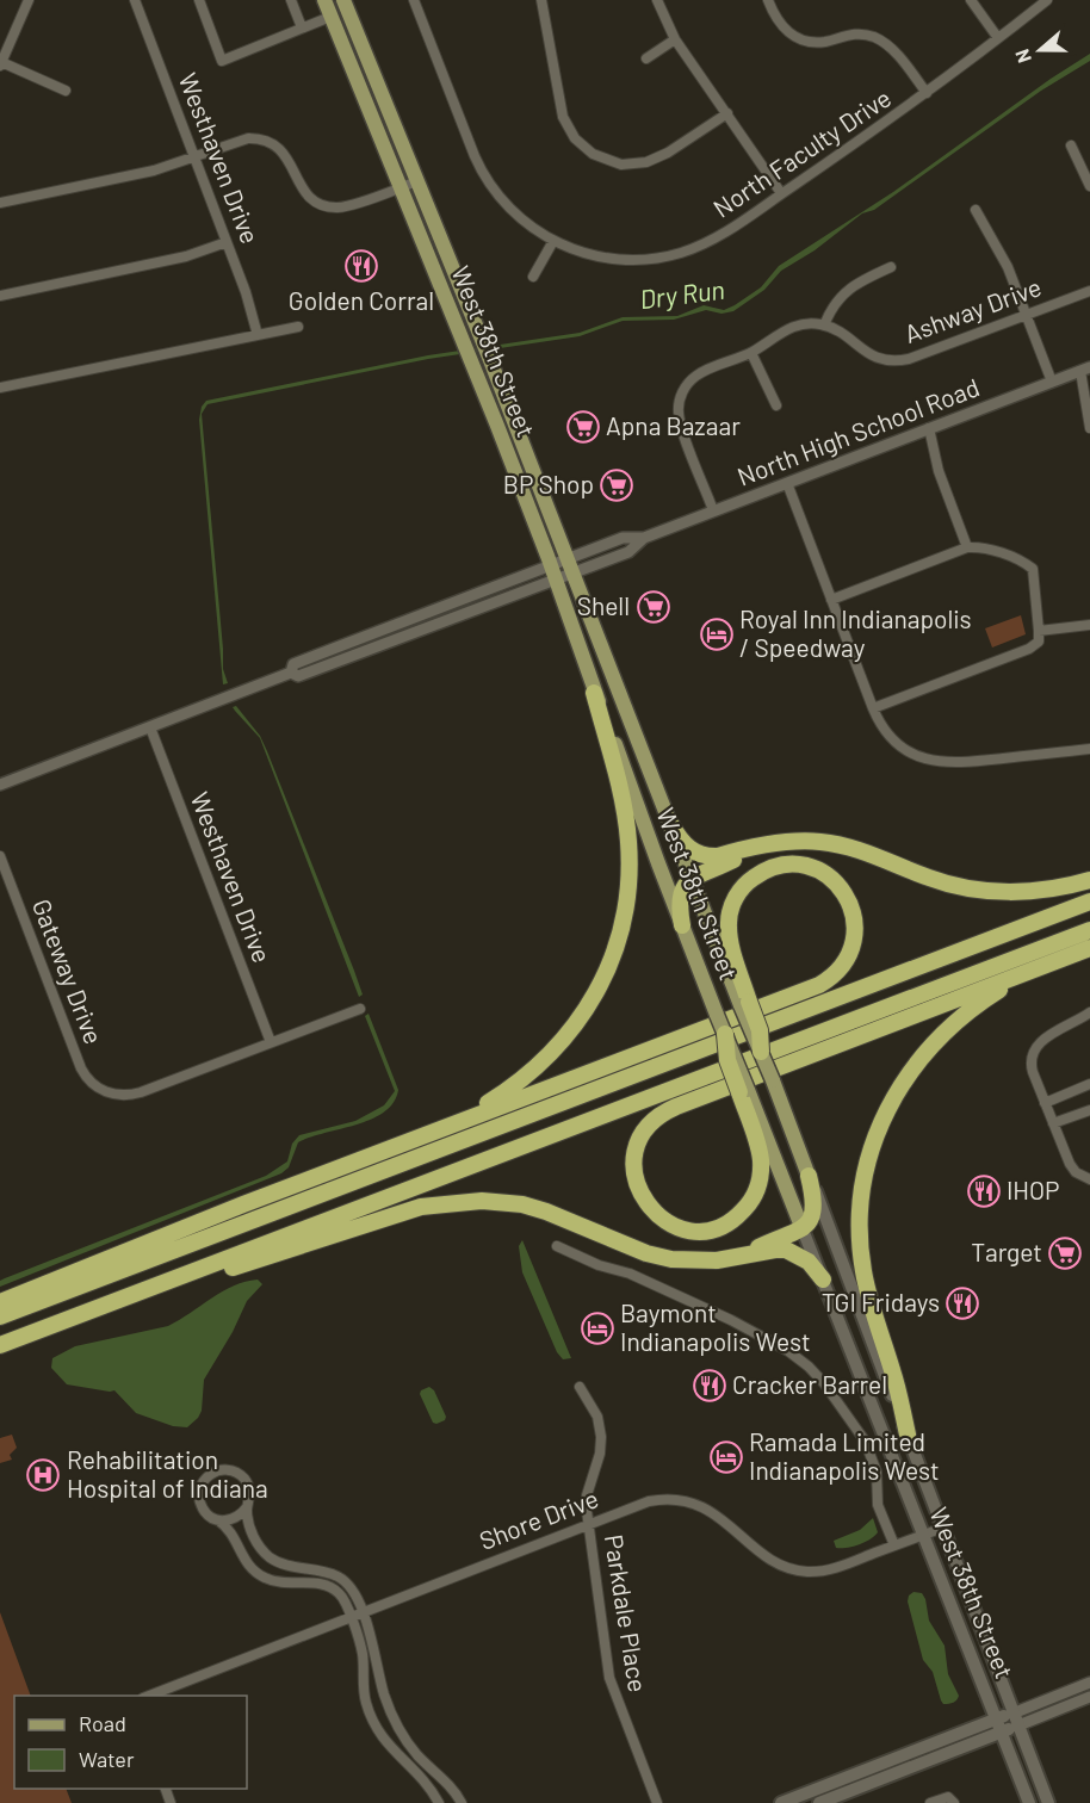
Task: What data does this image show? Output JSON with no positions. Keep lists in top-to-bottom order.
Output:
{
  "streets": {
    "main road": ["West 38th Street"],
    "street": [
      "North Faculty Drive",
      "Westhaven Drive",
      "Ashway Drive",
      "North High School Road",
      "Gateway Drive",
      "Shore Drive",
      "Parkdale Place"
    ]
  },
  "crossings": [
    ["Westhaven Drive", "North High School Road"],
    ["Westhaven Drive", "Gateway Drive"],
    ["West 38th Street", "North High School Road"],
    ["West 38th Street", "Shore Drive"],
    ["Shore Drive", "Parkdale Place"]
  ],
  "water": ["Dry Run"],
  "places": {
    "restaurant": [
      "Golden Corral",
      "IHOP",
      "TGI Fridays",
      "Cracker Barrel"
    ],
    "supermarket": [
      "Apna Bazaar",
      "BP Shop",
      "Shell",
      "Target"
    ],
    "hotel": ["Royal Inn Indianapolis / Speedway", "Baymont Indianapolis West", "Ramada Limited Indianapolis West"],
    "hospital": ["Rehabilitation Hospital of Indiana"]
  },
  "legend": ["Road", "Water"],
  "north": "left"
}
